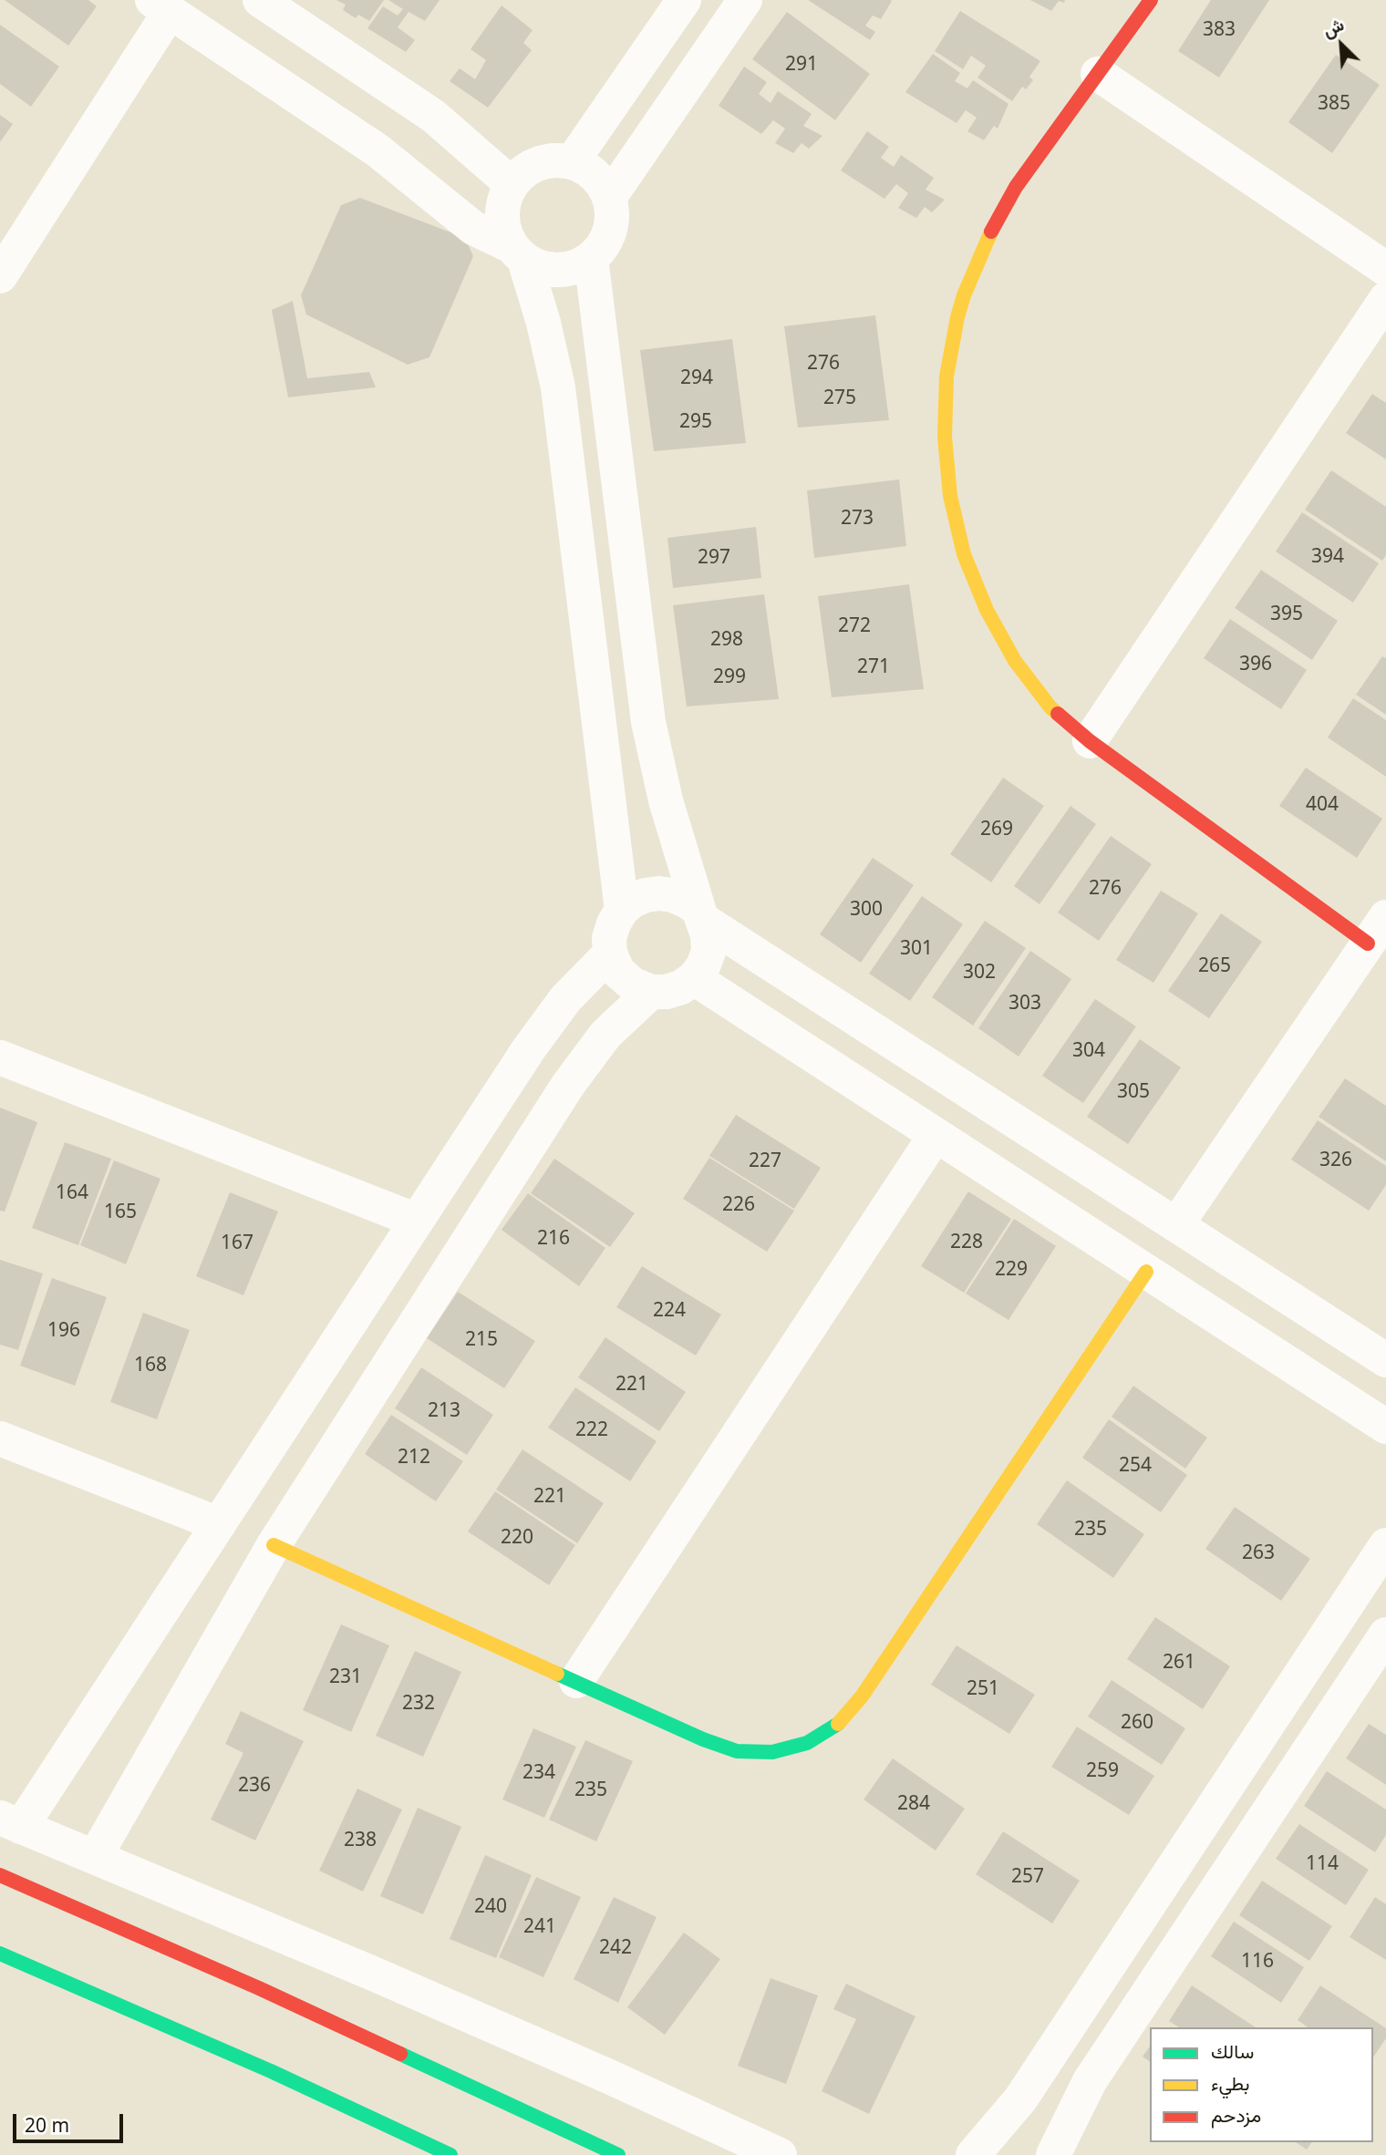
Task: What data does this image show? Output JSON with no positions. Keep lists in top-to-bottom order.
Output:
{
  "house_numbers": [
    "383",
    "291",
    "385",
    "276",
    "294",
    "275",
    "295",
    "273",
    "394",
    "297",
    "395",
    "272",
    "298",
    "396",
    "271",
    "299",
    "404",
    "269",
    "276",
    "300",
    "301",
    "265",
    "302",
    "303",
    "304",
    "305",
    "326",
    "227",
    "164",
    "226",
    "165",
    "216",
    "228",
    "167",
    "229",
    "224",
    "196",
    "215",
    "168",
    "221",
    "213",
    "222",
    "212",
    "254",
    "221",
    "235",
    "220",
    "263",
    "261",
    "231",
    "251",
    "232",
    "260",
    "259",
    "234",
    "236",
    "235",
    "284",
    "238",
    "114",
    "257",
    "240",
    "241",
    "242",
    "116"
  ],
  "legend": ["سالك", "بطيء", "مزدحم"],
  "scale_bar": "20 m",
  "north": "top left"
}
